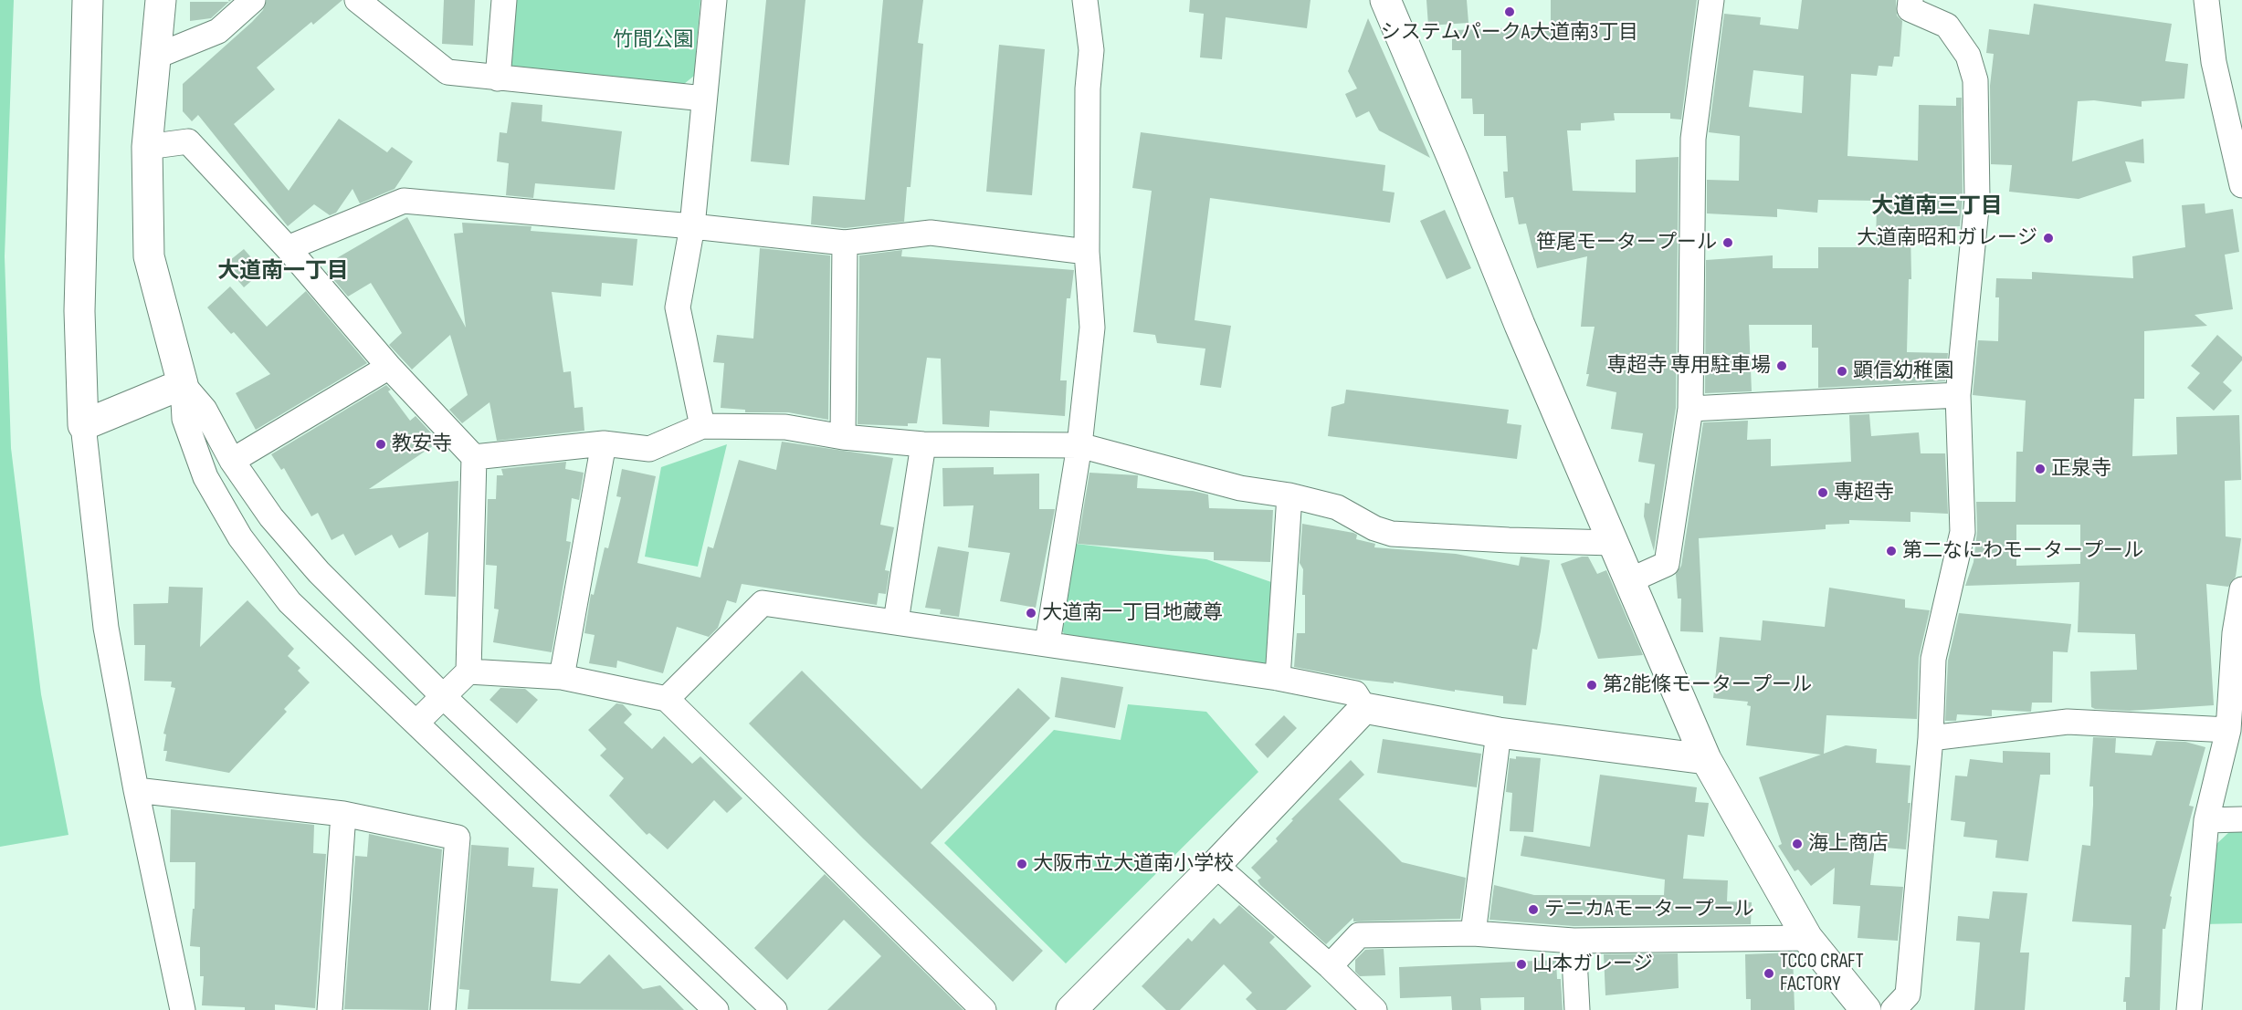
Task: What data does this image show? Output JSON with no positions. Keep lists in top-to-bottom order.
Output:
{
  "districts": ["大道南三丁目", "大道南一丁目"],
  "parks": ["竹間公園"],
  "places": [
    "システムパークA大道南3丁目",
    "大道南昭和ガレージ",
    "笹尾モータープール",
    "専超寺 専用駐車場",
    "顕信幼稚園",
    "教安寺",
    "正泉寺",
    "専超寺",
    "第二なにわモータープール",
    "大道南一丁目地蔵尊",
    "第2能條モータープール",
    "海上商店",
    "大阪市立大道南小学校",
    "テニカAモータープール",
    "山本ガレージ",
    "TCCO CRAFT FACTORY"
  ]
}
